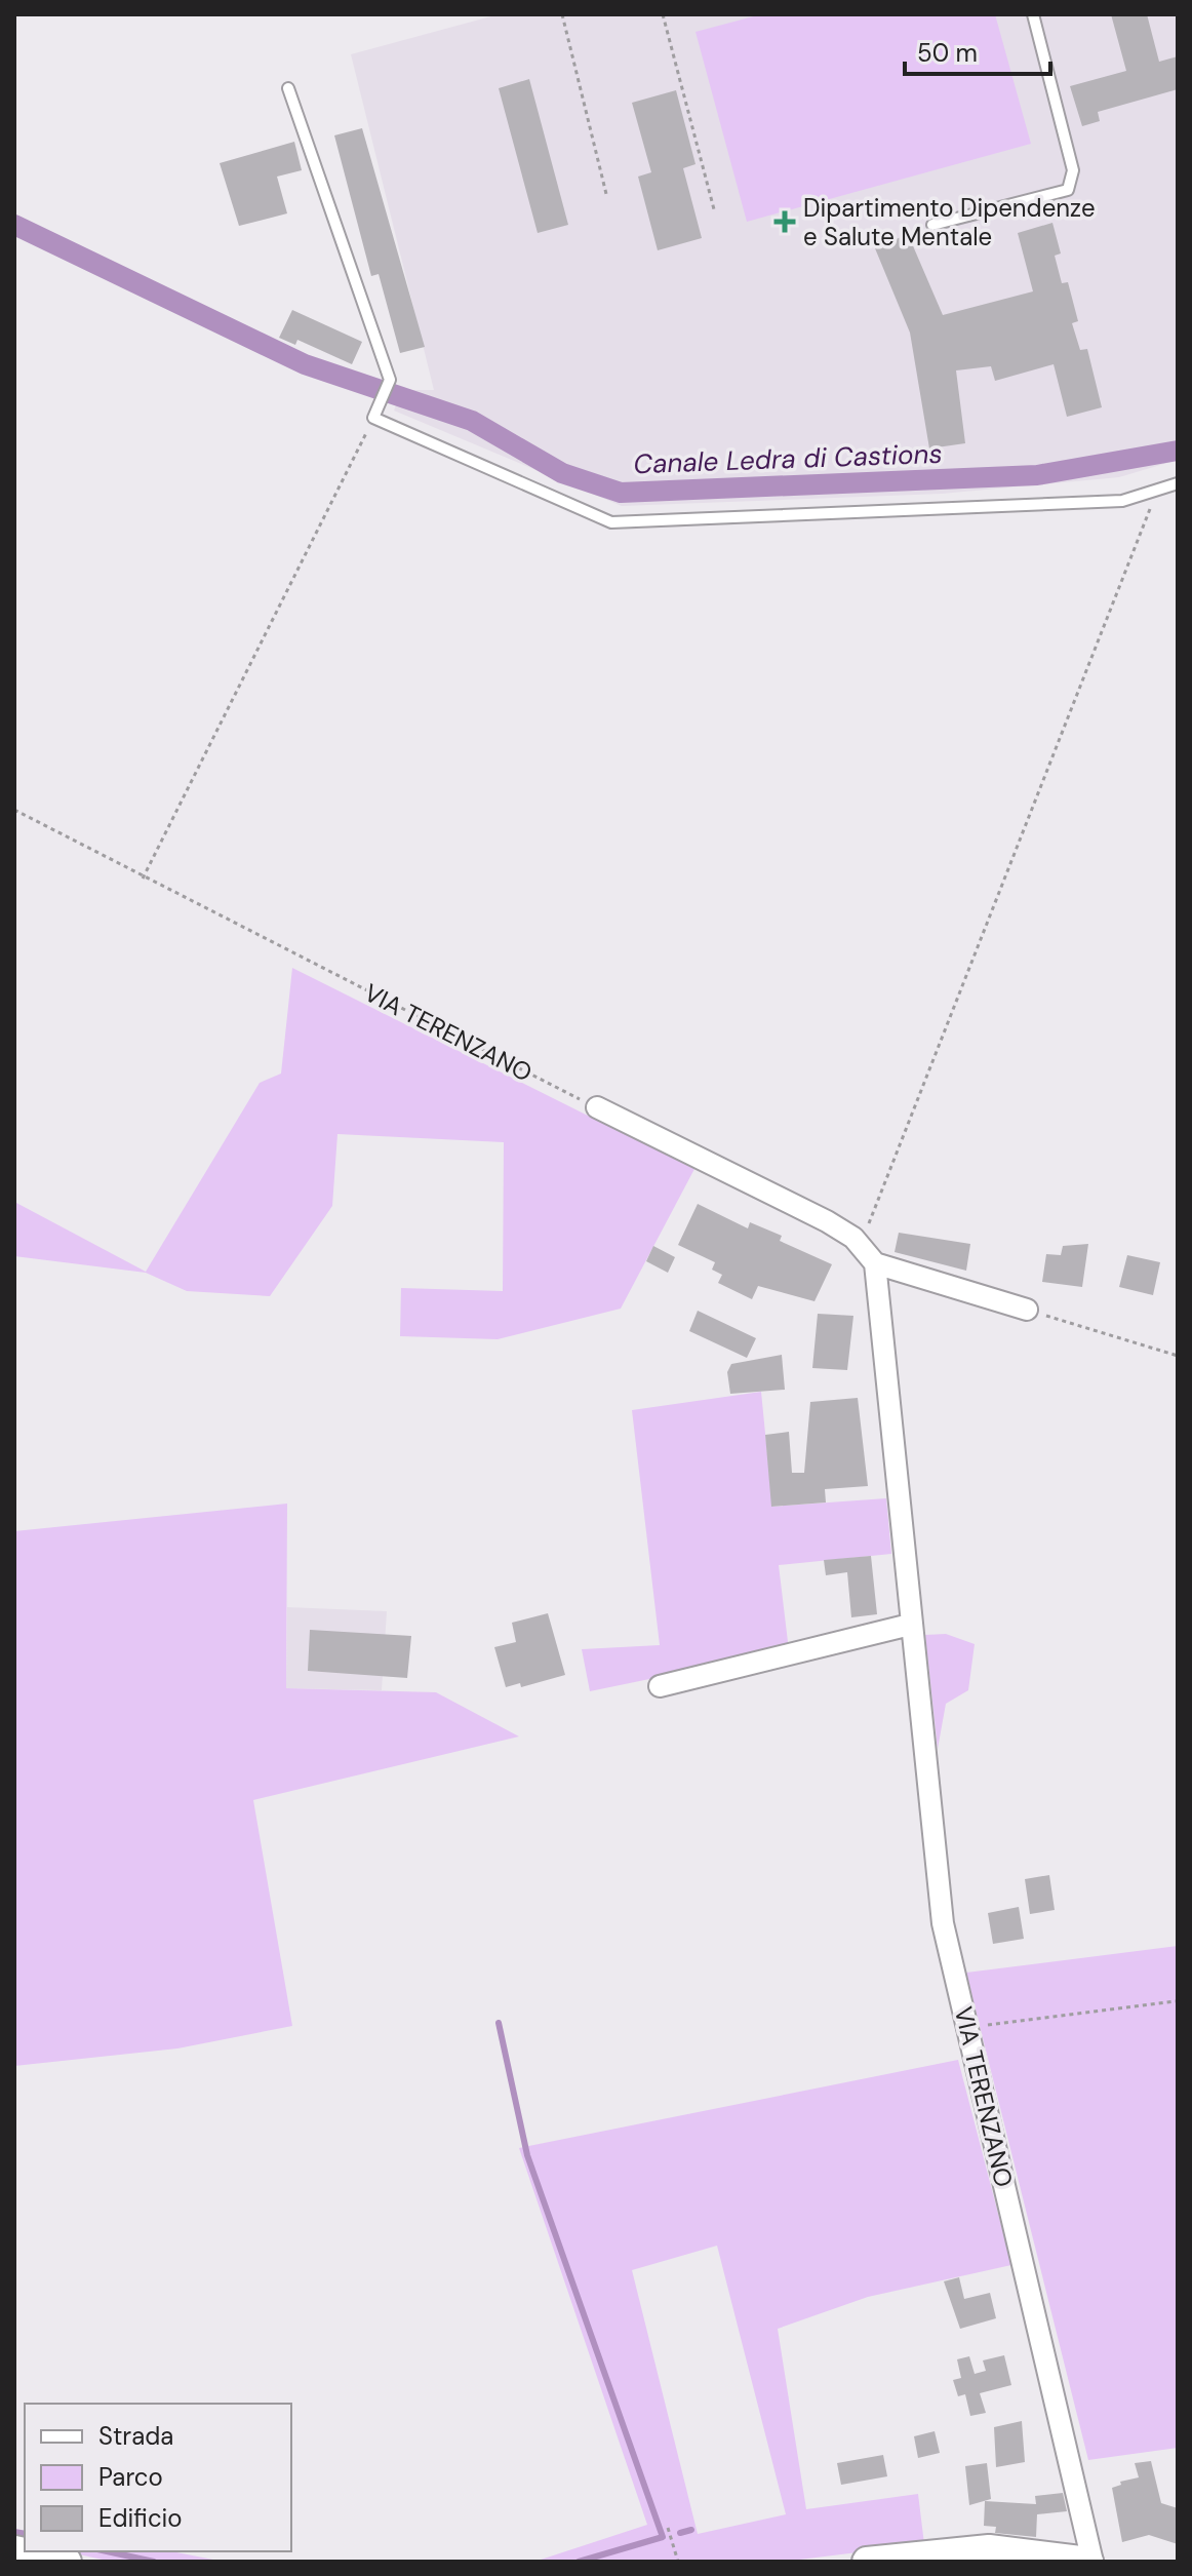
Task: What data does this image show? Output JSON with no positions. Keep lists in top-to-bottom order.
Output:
{
  "streets": {
    "street": ["VIA TERENZANO"]
  },
  "water": ["Canale Ledra di Castions"],
  "places": {
    "health": ["Dipartimento Dipendenze e Salute Mentale"]
  },
  "legend": ["Strada", "Parco", "Edificio"],
  "scale_bar": "50 m"
}
